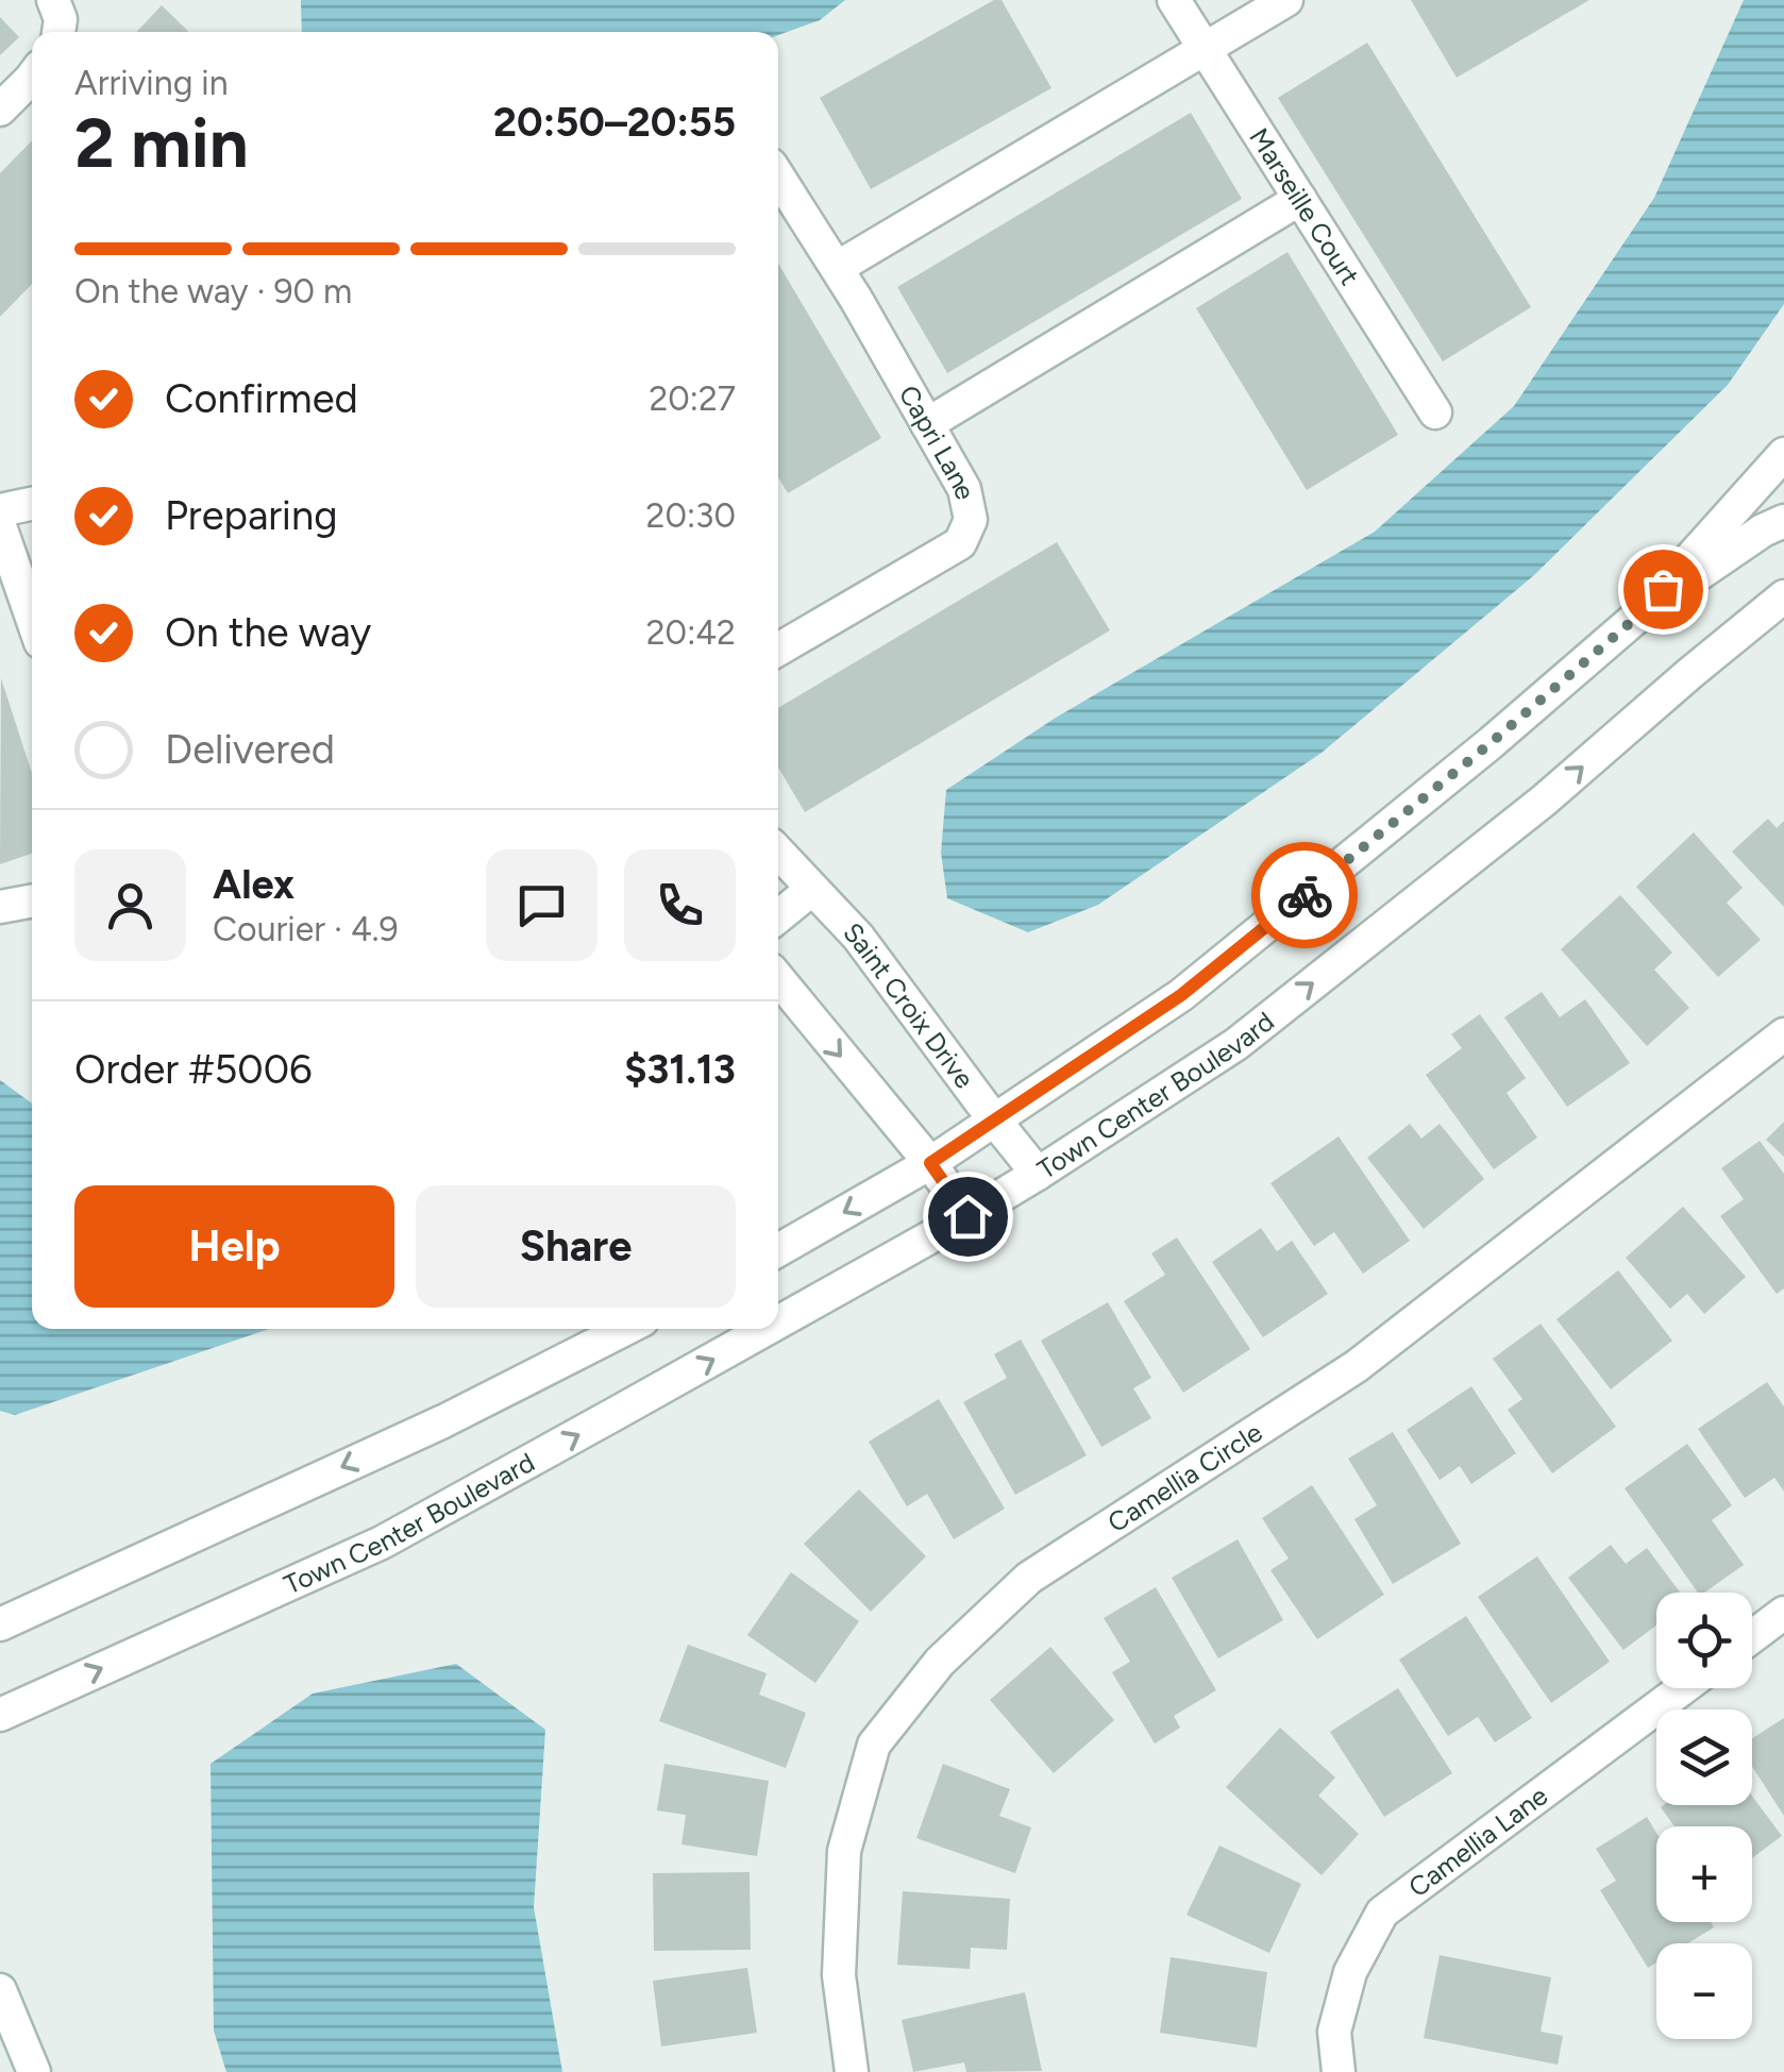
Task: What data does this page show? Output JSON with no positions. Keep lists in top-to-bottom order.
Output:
{
  "streets": {
    "street": [
      "Marseille Court",
      "Capri Lane",
      "Saint Croix Drive",
      "Town Center Boulevard",
      "Camellia Circle",
      "Camellia Lane"
    ]
  },
  "crossings": [
    ["Saint Croix Drive", "Town Center Boulevard"]
  ],
  "page": {
    "heading": ["2 min", "Arriving in", "20:50–20:55"],
    "panel": [
      "Alex",
      "Courier · 4.9",
      "Order #5006",
      "$31.13"
    ],
    "bar": "On the way · 90 m",
    "list": [
      ["Confirmed", "20:27"],
      ["Preparing", "20:30"],
      ["On the way", "20:42"],
      "Delivered"
    ],
    "buttons": ["Help", "Share"],
    "map_buttons": ["+", "−"]
  }
}
